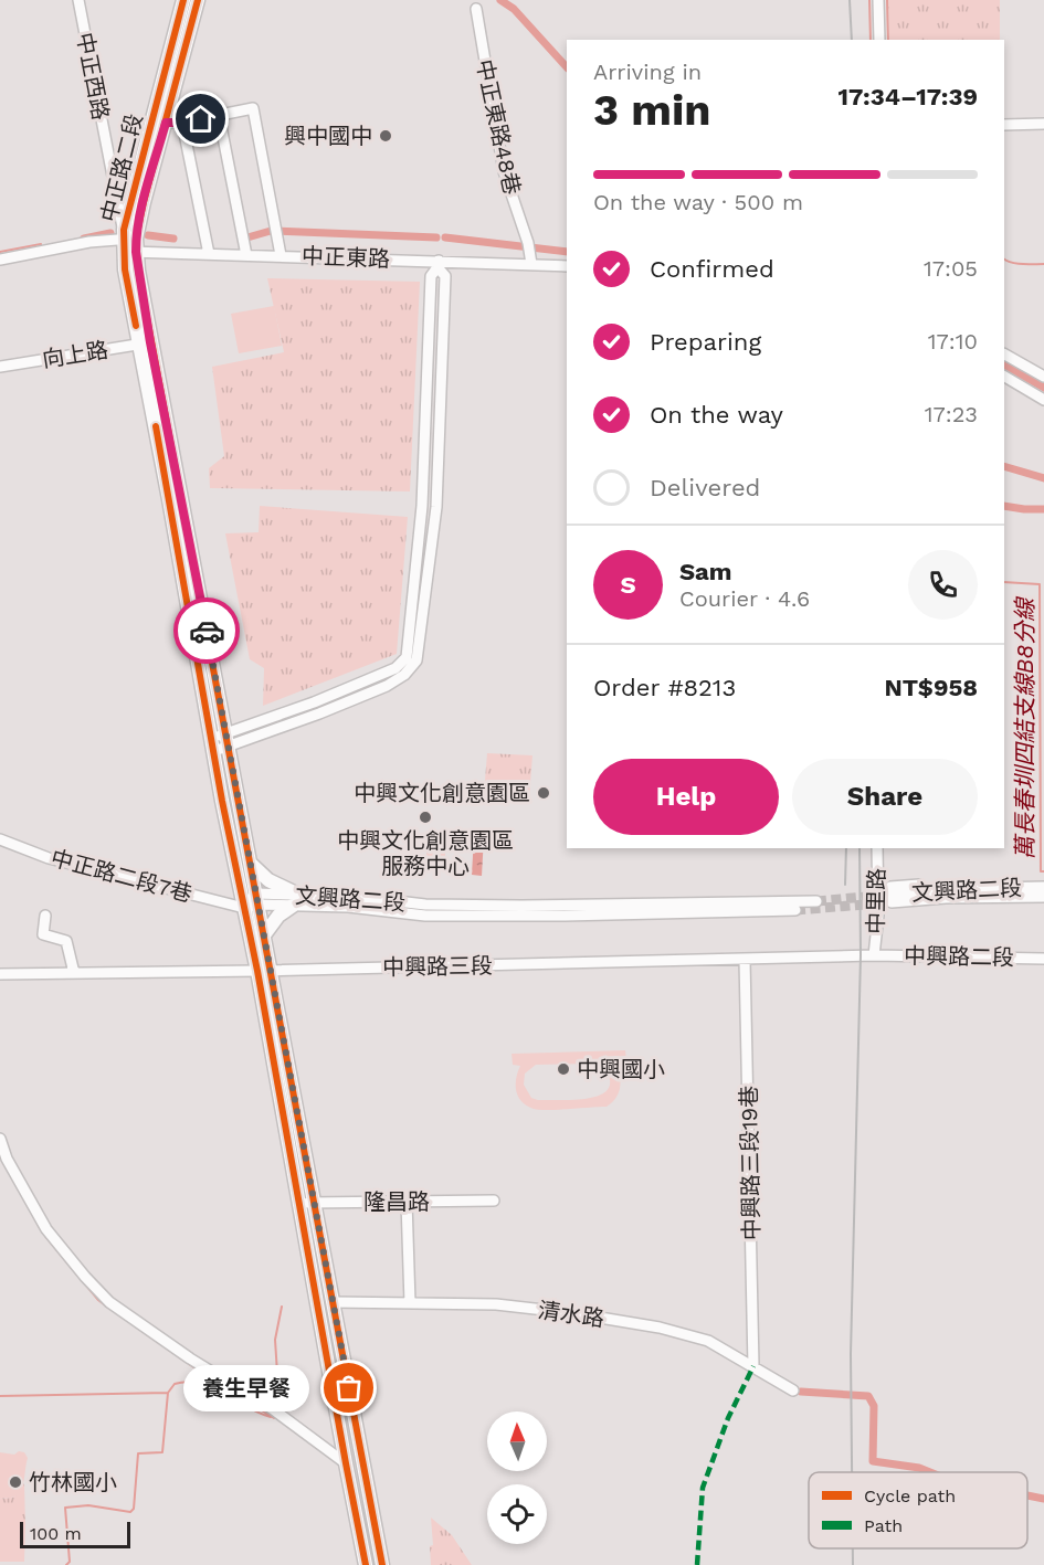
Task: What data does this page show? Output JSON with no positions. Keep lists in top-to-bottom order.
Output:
{
  "streets": {
    "main road": ["中正路二段"],
    "street": [
      "中正西路",
      "中正東路48巷",
      "中正東路",
      "向上路",
      "中正路二段7巷",
      "文興路二段",
      "中里路",
      "中興路二段",
      "中興路三段",
      "中興路三段19巷",
      "隆昌路",
      "清水路"
    ]
  },
  "crossings": [
    ["中正西路", "中正路二段"],
    ["中正西路", "中正東路"],
    ["中正東路48巷", "中正東路"],
    ["中正路二段", "中正東路"],
    ["中正路二段", "向上路"],
    ["中正路二段", "中正路二段7巷"],
    ["中正路二段", "文興路二段"],
    ["中正路二段", "中興路三段"],
    ["中正路二段7巷", "文興路二段"],
    ["中里路", "中興路二段"],
    ["中里路", "中興路三段"],
    ["中興路二段", "中興路三段"],
    ["中興路三段", "中興路三段19巷"],
    ["中興路三段19巷", "清水路"]
  ],
  "water": ["萬長春圳四結支線B8分線"],
  "places": [
    "興中國中",
    "中興文化創意園區",
    "中興文化創意園區 服務中心",
    "中興國小",
    "養生早餐",
    "竹林國小"
  ],
  "legend": ["Cycle path", "Path"],
  "scale_bar": "100 m",
  "north": "top",
  "page": {
    "heading": ["3 min", "Arriving in", "17:34–17:39"],
    "panel": [
      "Sam",
      "Courier · 4.6",
      "Order #8213",
      "NT$958"
    ],
    "bar": "On the way · 500 m",
    "list": [
      ["Confirmed", "17:05"],
      ["Preparing", "17:10"],
      ["On the way", "17:23"],
      "Delivered"
    ],
    "round": "S",
    "buttons": ["Help", "Share"],
    "bubble": "養生早餐",
    "scale": "100 m"
  }
}
